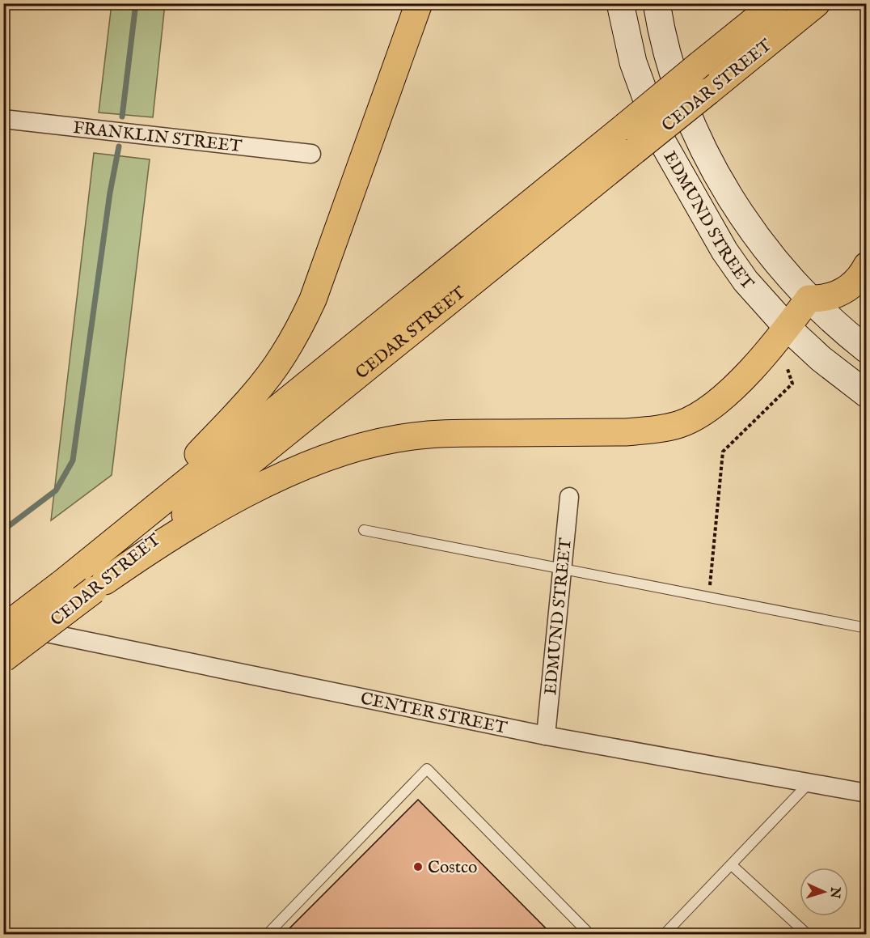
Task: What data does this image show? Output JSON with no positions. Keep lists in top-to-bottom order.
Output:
{
  "streets": {
    "main road": ["CEDAR STREET", "EDMUND STREET"],
    "street": ["FRANKLIN STREET", "CENTER STREET"]
  },
  "crossings": [
    ["CEDAR STREET", "CENTER STREET"],
    ["EDMUND STREET", "CENTER STREET"]
  ],
  "places": ["Costco"],
  "north": "right"
}
